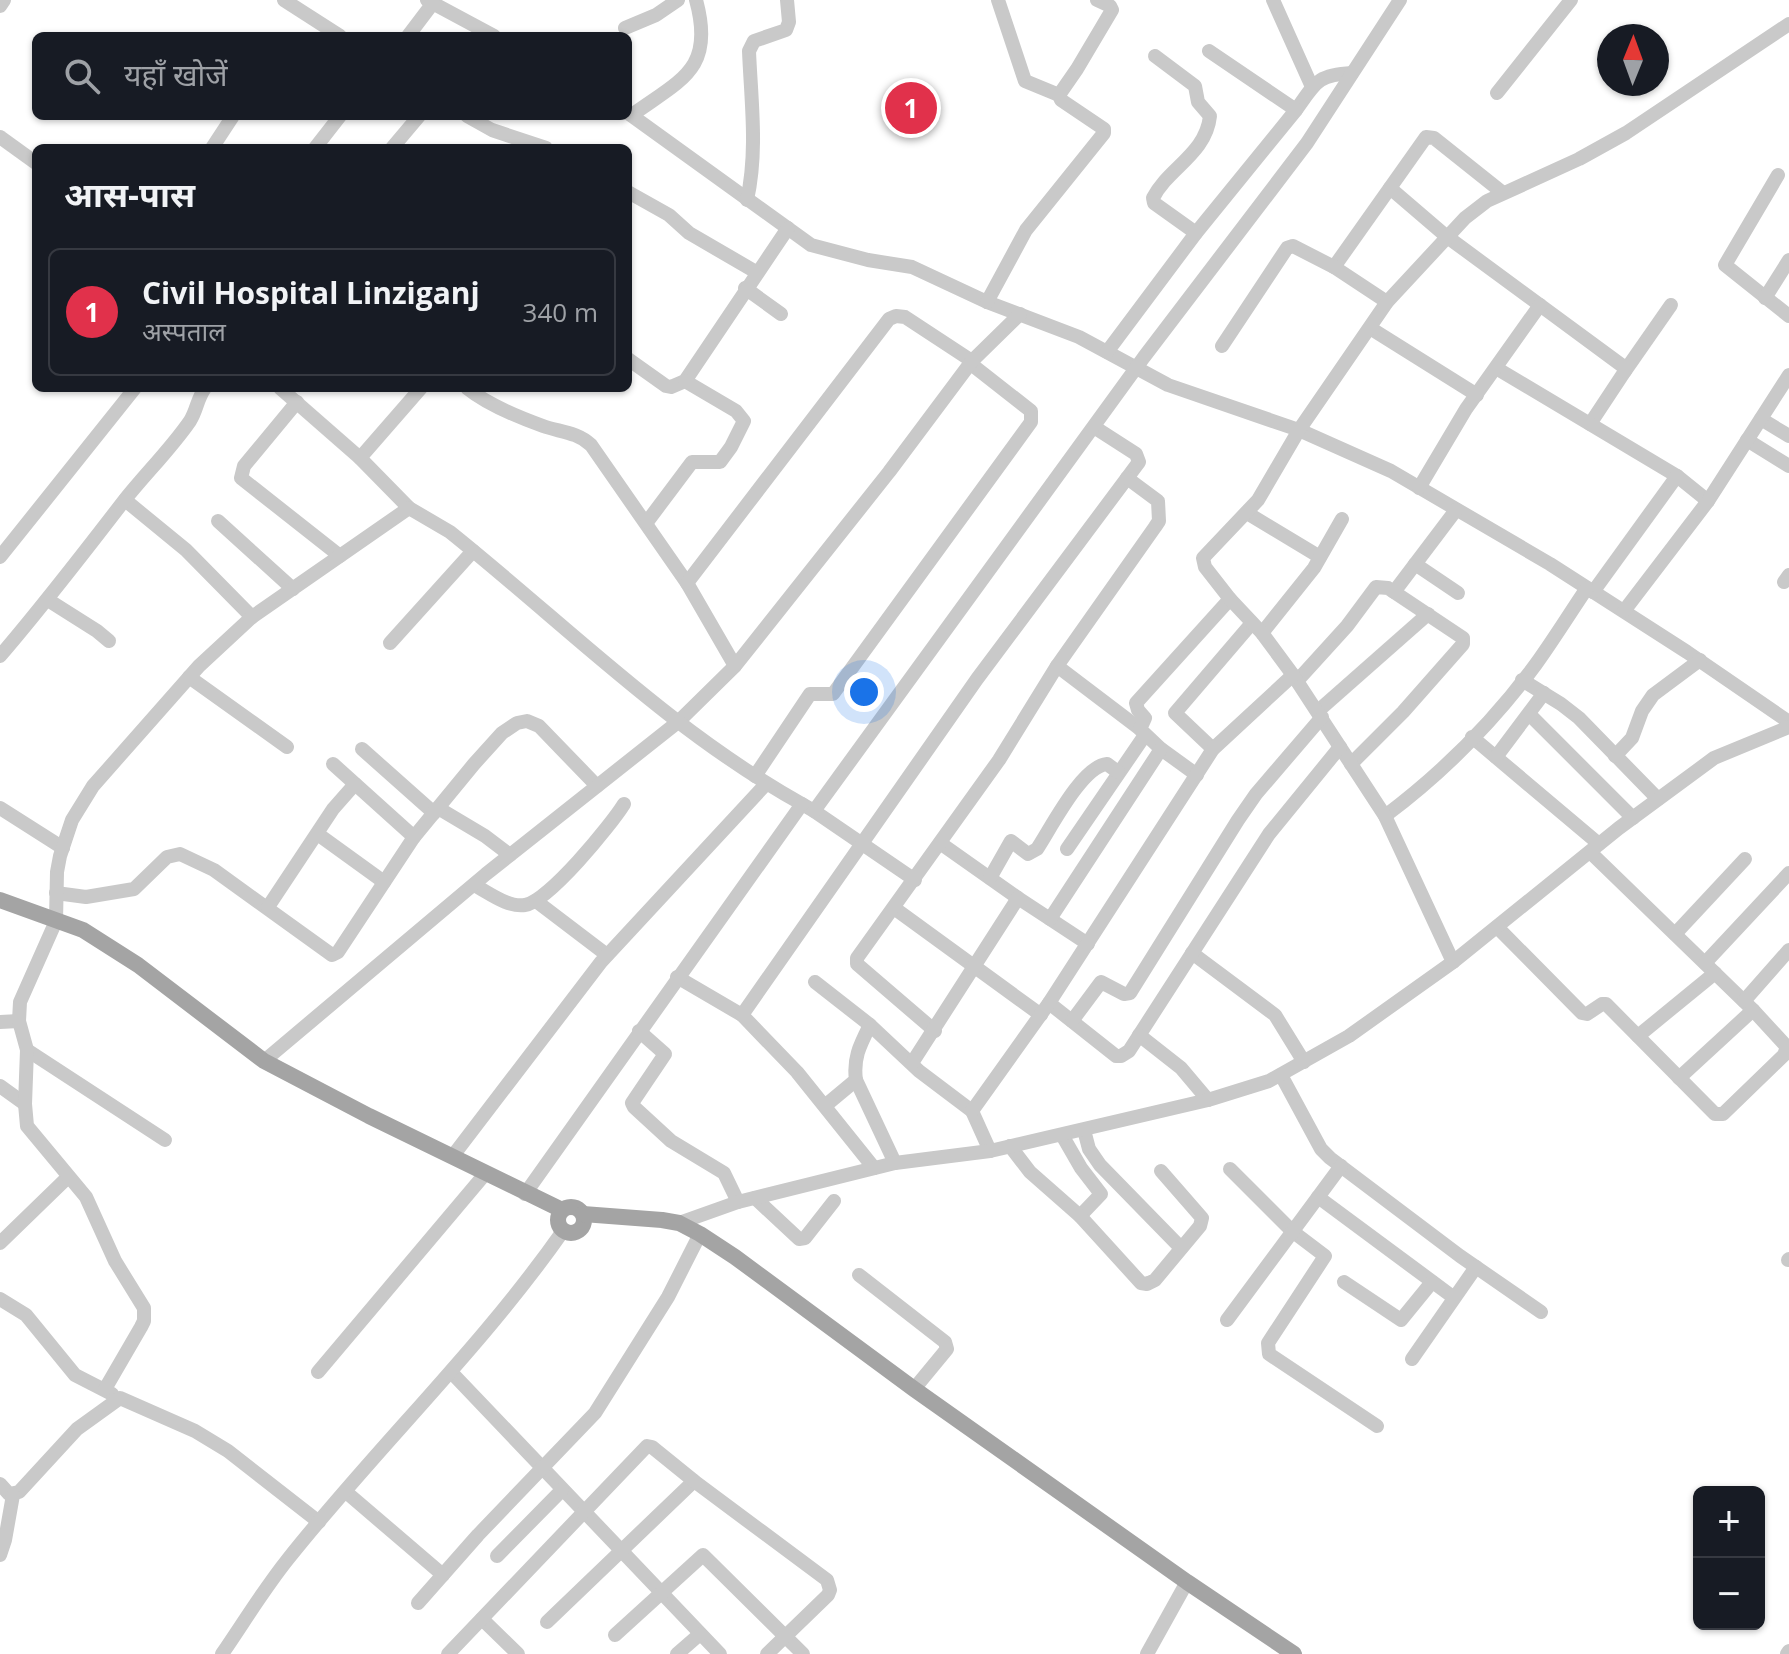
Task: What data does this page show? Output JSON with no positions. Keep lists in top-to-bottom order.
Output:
{
  "north": "top",
  "page": {
    "search": "यहाँ खोजें",
    "pins": "1",
    "heading": "आस-पास",
    "list": [
      {
        "mark": "1",
        "name": "Civil Hospital Linziganj",
        "note": "अस्पताल",
        "value": "340 m"
      }
    ],
    "map_buttons": ["+", "−"]
  }
}
